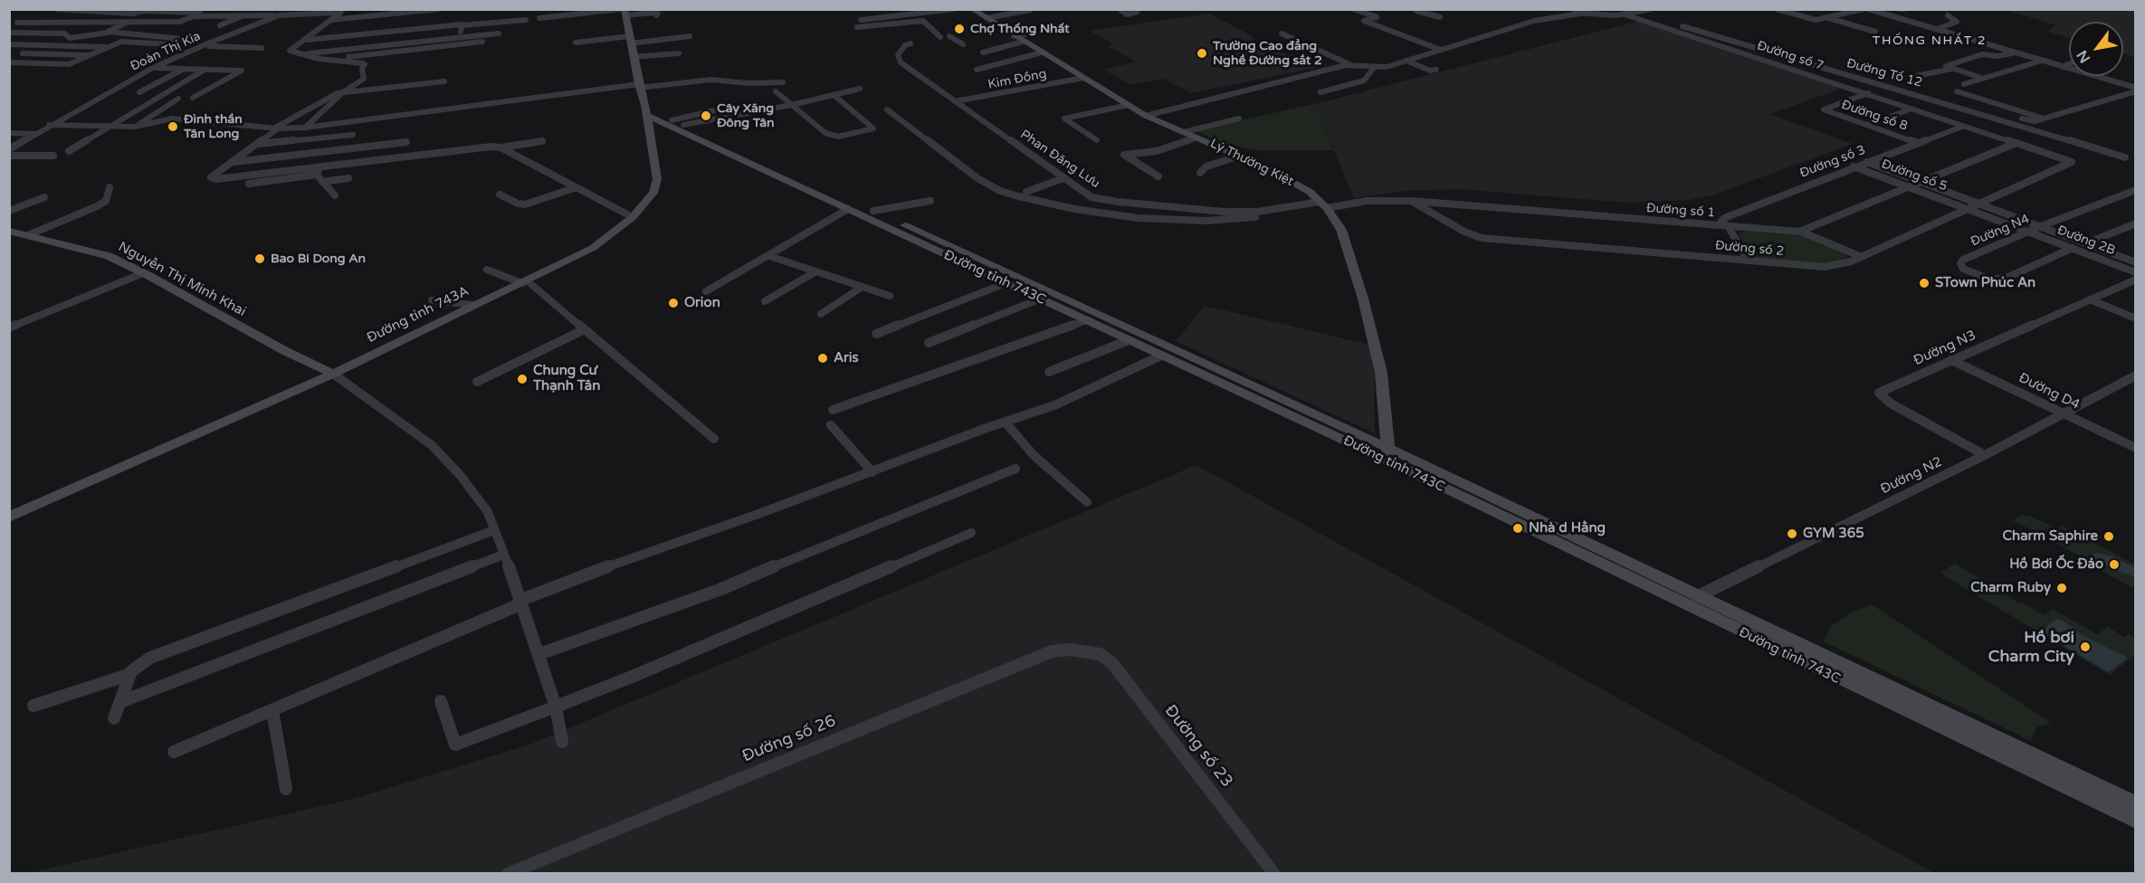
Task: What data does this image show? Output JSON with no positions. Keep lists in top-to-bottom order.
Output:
{
  "streets": {
    "main road": [
      "Lý Thường Kiệt",
      "Đường tỉnh 743C",
      "Nguyễn Thị Minh Khai",
      "Đường tỉnh 743A"
    ],
    "street": [
      "Đoàn Thị Kia",
      "Đường số 7",
      "Đường Tổ 12",
      "Kim Đồng",
      "Đường số 8",
      "Phan Đăng Lưu",
      "Đường số 3",
      "Đường số 5",
      "Đường số 1",
      "Đường N4",
      "Đường 2B",
      "Đường số 2",
      "Đường N3",
      "Đường D4",
      "Đường N2",
      "Đường số 26",
      "Đường số 23"
    ]
  },
  "crossings": [
    ["Đường số 7", "Đường số 8"],
    ["Đường số 7", "Đường số 3"],
    ["Đường số 7", "Đường số 1"],
    ["Đường số 7", "Đường số 2"],
    ["Kim Đồng", "Phan Đăng Lưu"],
    ["Kim Đồng", "Lý Thường Kiệt"],
    ["Đường số 8", "Đường số 3"],
    ["Phan Đăng Lưu", "Lý Thường Kiệt"],
    ["Phan Đăng Lưu", "Đường số 1"],
    ["Đường số 3", "Đường số 5"],
    ["Đường số 3", "Đường số 1"],
    ["Đường số 3", "Đường 2B"],
    ["Lý Thường Kiệt", "Đường số 1"],
    ["Lý Thường Kiệt", "Đường tỉnh 743C"],
    ["Đường số 5", "Đường số 1"],
    ["Đường số 5", "Đường 2B"],
    ["Đường số 5", "Đường số 2"],
    ["Đường số 1", "Đường 2B"],
    ["Đường số 1", "Đường số 2"],
    ["Đường N4", "Đường 2B"],
    ["Đường 2B", "Đường số 2"],
    ["Đường tỉnh 743C", "Đường tỉnh 743A"],
    ["Đường tỉnh 743C", "Đường N2"],
    ["Nguyễn Thị Minh Khai", "Đường tỉnh 743A"],
    ["Đường N3", "Đường D4"],
    ["Đường N3", "Đường N2"],
    ["Đường D4", "Đường N2"],
    ["Đường số 26", "Đường số 23"]
  ],
  "districts": ["THỐNG NHẤT 2"],
  "places": [
    "Chợ Thống Nhất",
    "Trường Cao đẳng Nghề Đường sắt 2",
    "Cây Xăng Đông Tân",
    "Đình thần Tân Long",
    "Bao Bi Dong An",
    "STown Phúc An",
    "Orion",
    "Aris",
    "Chung Cư Thạnh Tân",
    "Nhà d Hằng",
    "GYM 365",
    "Charm Saphire",
    "Hồ Bơi Ốc Đảo",
    "Charm Ruby",
    "Hồ bơi Charm City"
  ],
  "north": "bottom left"
}
